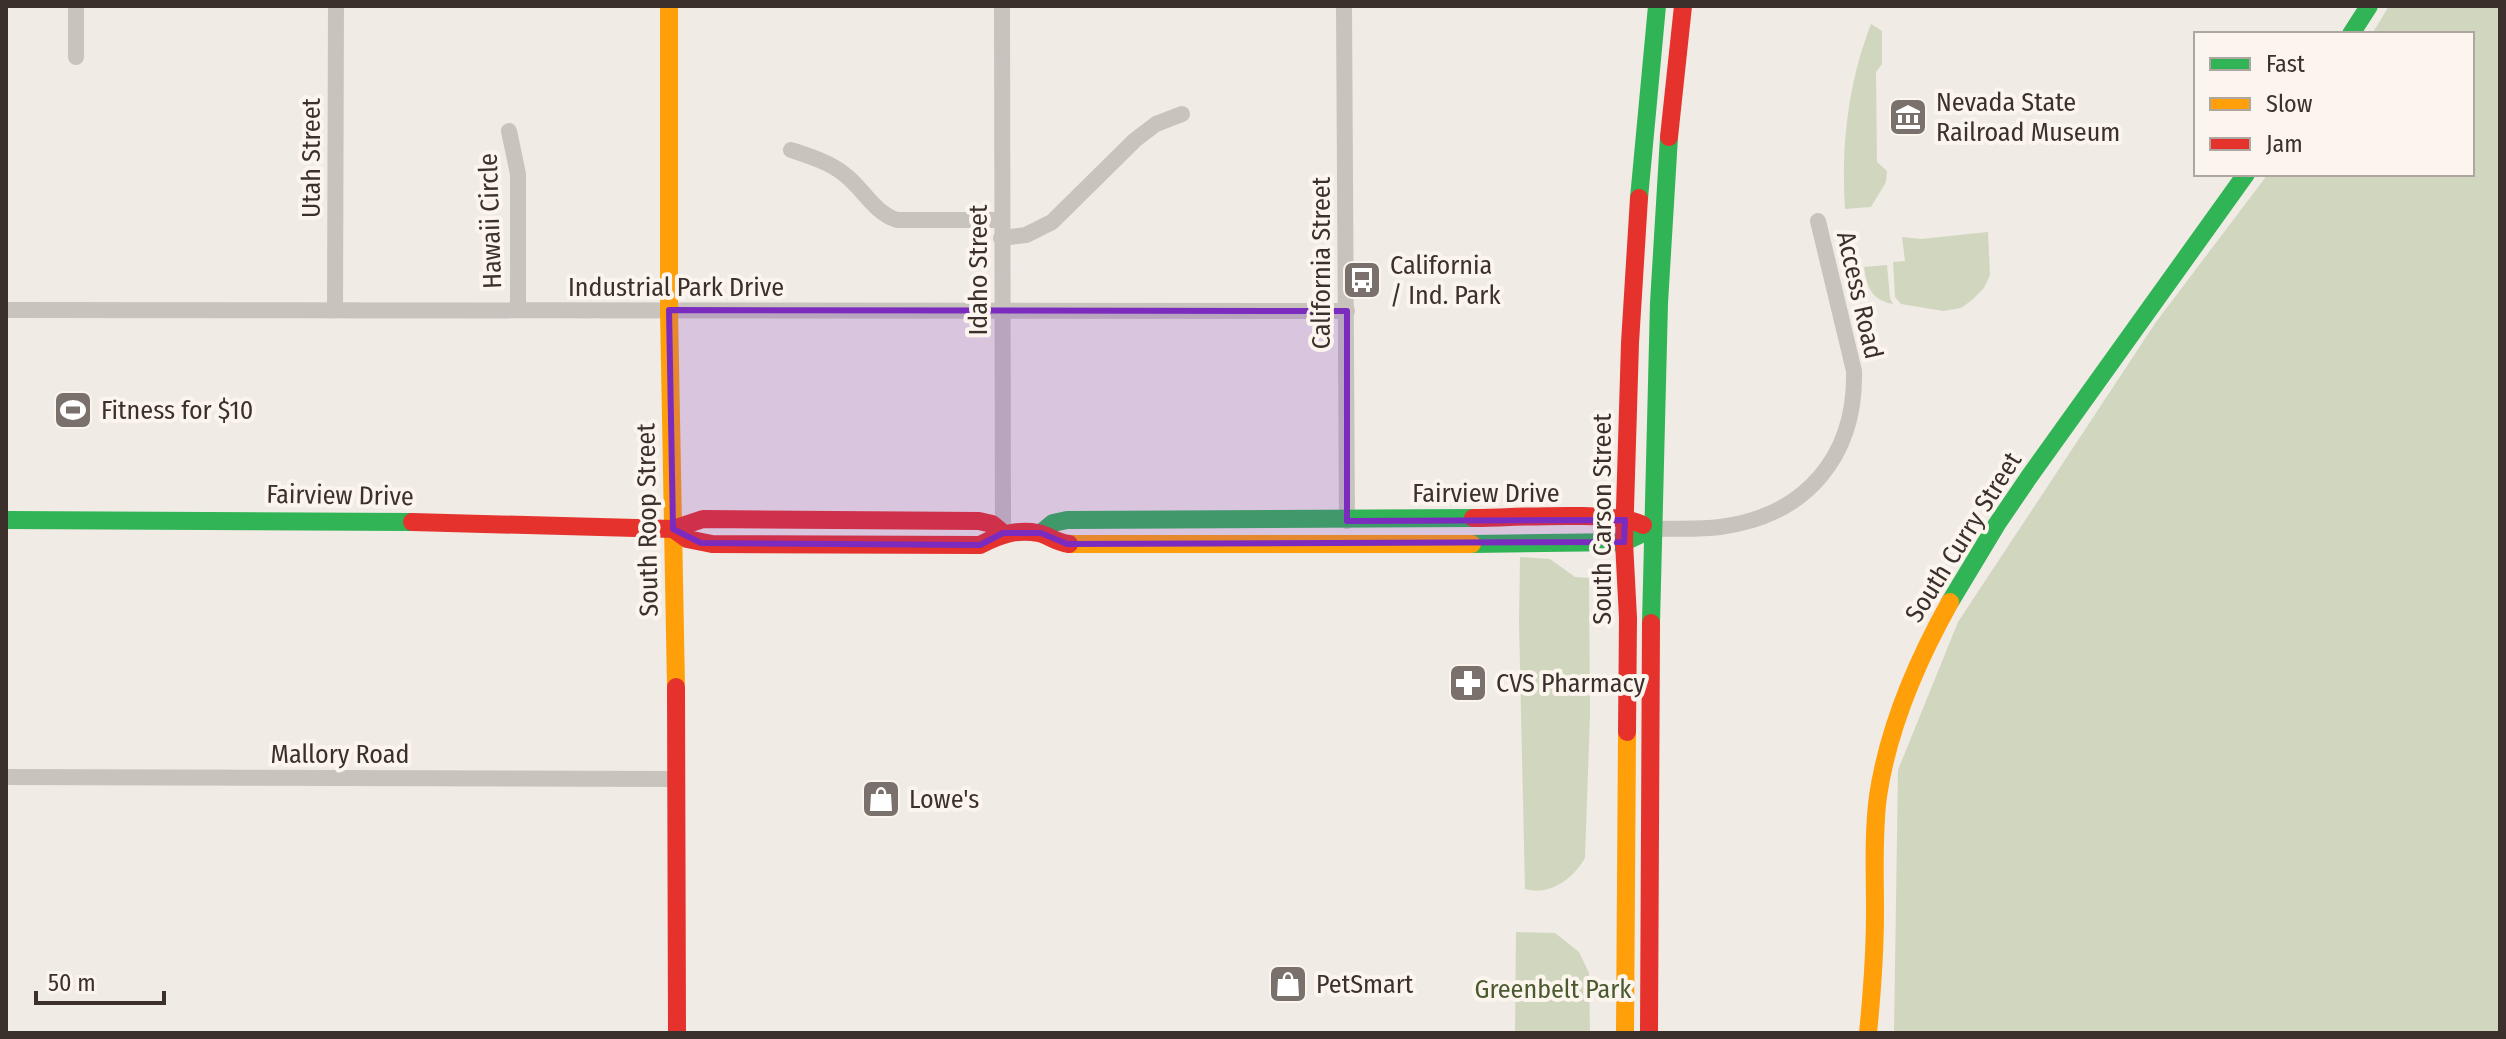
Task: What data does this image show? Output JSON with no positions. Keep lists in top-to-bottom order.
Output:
{
  "streets": {
    "main road": [
      "Fairview Drive",
      "South Carson Street",
      "South Roop Street",
      "South Curry Street"
    ],
    "street": [
      "Utah Street",
      "Hawaii Circle",
      "California Street",
      "Idaho Street",
      "Industrial Park Drive",
      "Access Road",
      "Mallory Road"
    ]
  },
  "crossings": [
    ["Utah Street", "Industrial Park Drive"],
    ["Hawaii Circle", "Industrial Park Drive"],
    ["California Street", "Industrial Park Drive"],
    ["California Street", "Fairview Drive"],
    ["Idaho Street", "Industrial Park Drive"],
    ["Idaho Street", "Fairview Drive"],
    ["Industrial Park Drive", "South Roop Street"],
    ["Access Road", "Fairview Drive"],
    ["Access Road", "South Carson Street"],
    ["Fairview Drive", "South Carson Street"],
    ["Fairview Drive", "South Roop Street"],
    ["South Roop Street", "Mallory Road"]
  ],
  "parks": ["Greenbelt Park"],
  "places": {
    "museum": ["Nevada State Railroad Museum"],
    "bus stop": ["California / Ind. Park"],
    "sports": ["Fitness for $10"],
    "pharmacy": ["CVS Pharmacy"],
    "shop": ["Lowe's", "PetSmart"]
  },
  "legend": ["Fast", "Slow", "Jam"],
  "scale_bar": "50 m"
}
